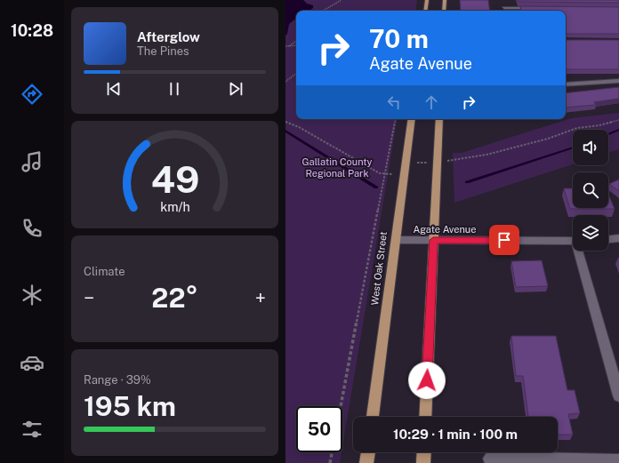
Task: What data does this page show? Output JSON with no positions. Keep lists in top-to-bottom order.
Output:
{
  "streets": {
    "main road": ["West Oak Street"],
    "street": ["Agate Avenue"]
  },
  "crossings": [
    ["Agate Avenue", "West Oak Street"]
  ],
  "parks": ["Gallatin County Regional Park"],
  "page": {
    "tabs": "10:28",
    "turn": ["70 m", "Agate Avenue"],
    "song": ["Afterglow", "The Pines"],
    "tile": [
      "Climate",
      ["Range · 39%", "195 km"]
    ],
    "heat": ["−", "22°", "+"],
    "limit": "50",
    "trip": "10:29 · 1 min · 100 m",
    "gauge": ["49", "km/h"]
  }
}
